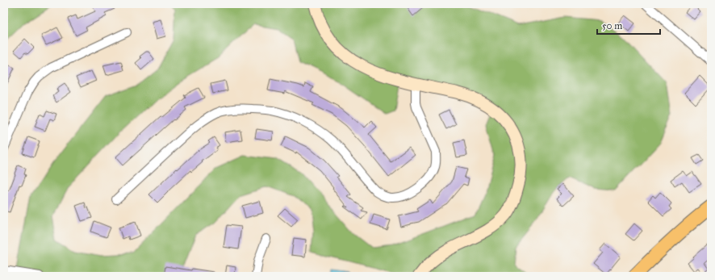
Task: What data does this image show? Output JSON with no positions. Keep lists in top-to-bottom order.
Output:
{
  "scale_bar": "50 m"
}
